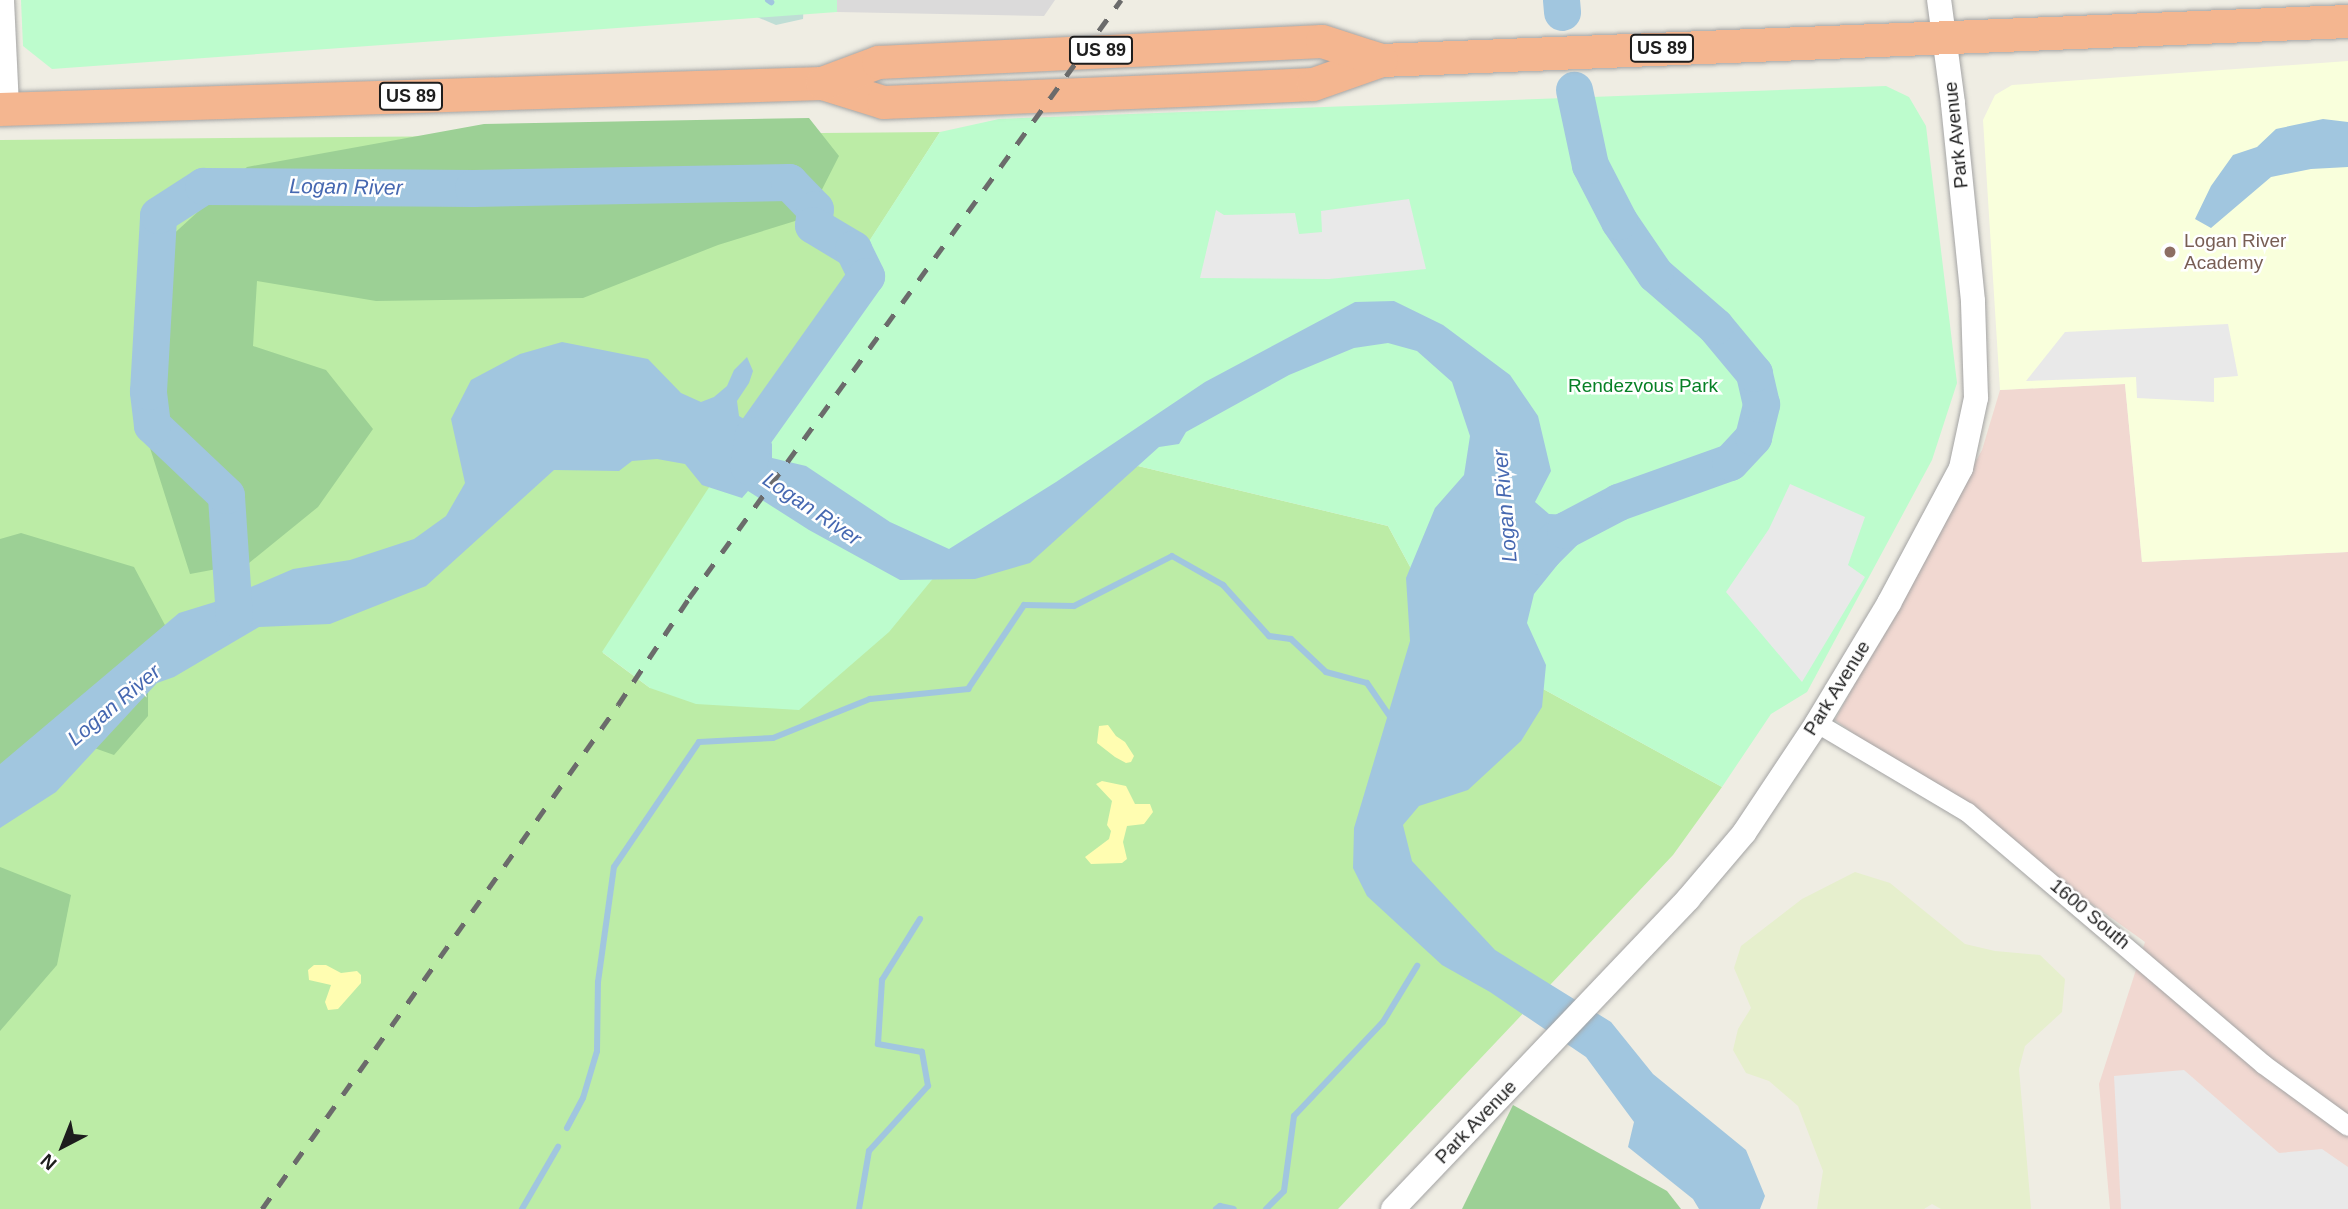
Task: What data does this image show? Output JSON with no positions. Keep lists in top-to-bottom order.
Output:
{
  "streets": {
    "highway": ["US 89"],
    "street": ["Park Avenue", "1600 South"]
  },
  "crossings": [
    ["US 89", "Park Avenue"],
    ["Park Avenue", "1600 South"]
  ],
  "water": ["Logan River"],
  "parks": ["Rendezvous Park"],
  "places": ["Logan River Academy"],
  "north": "bottom left"
}
